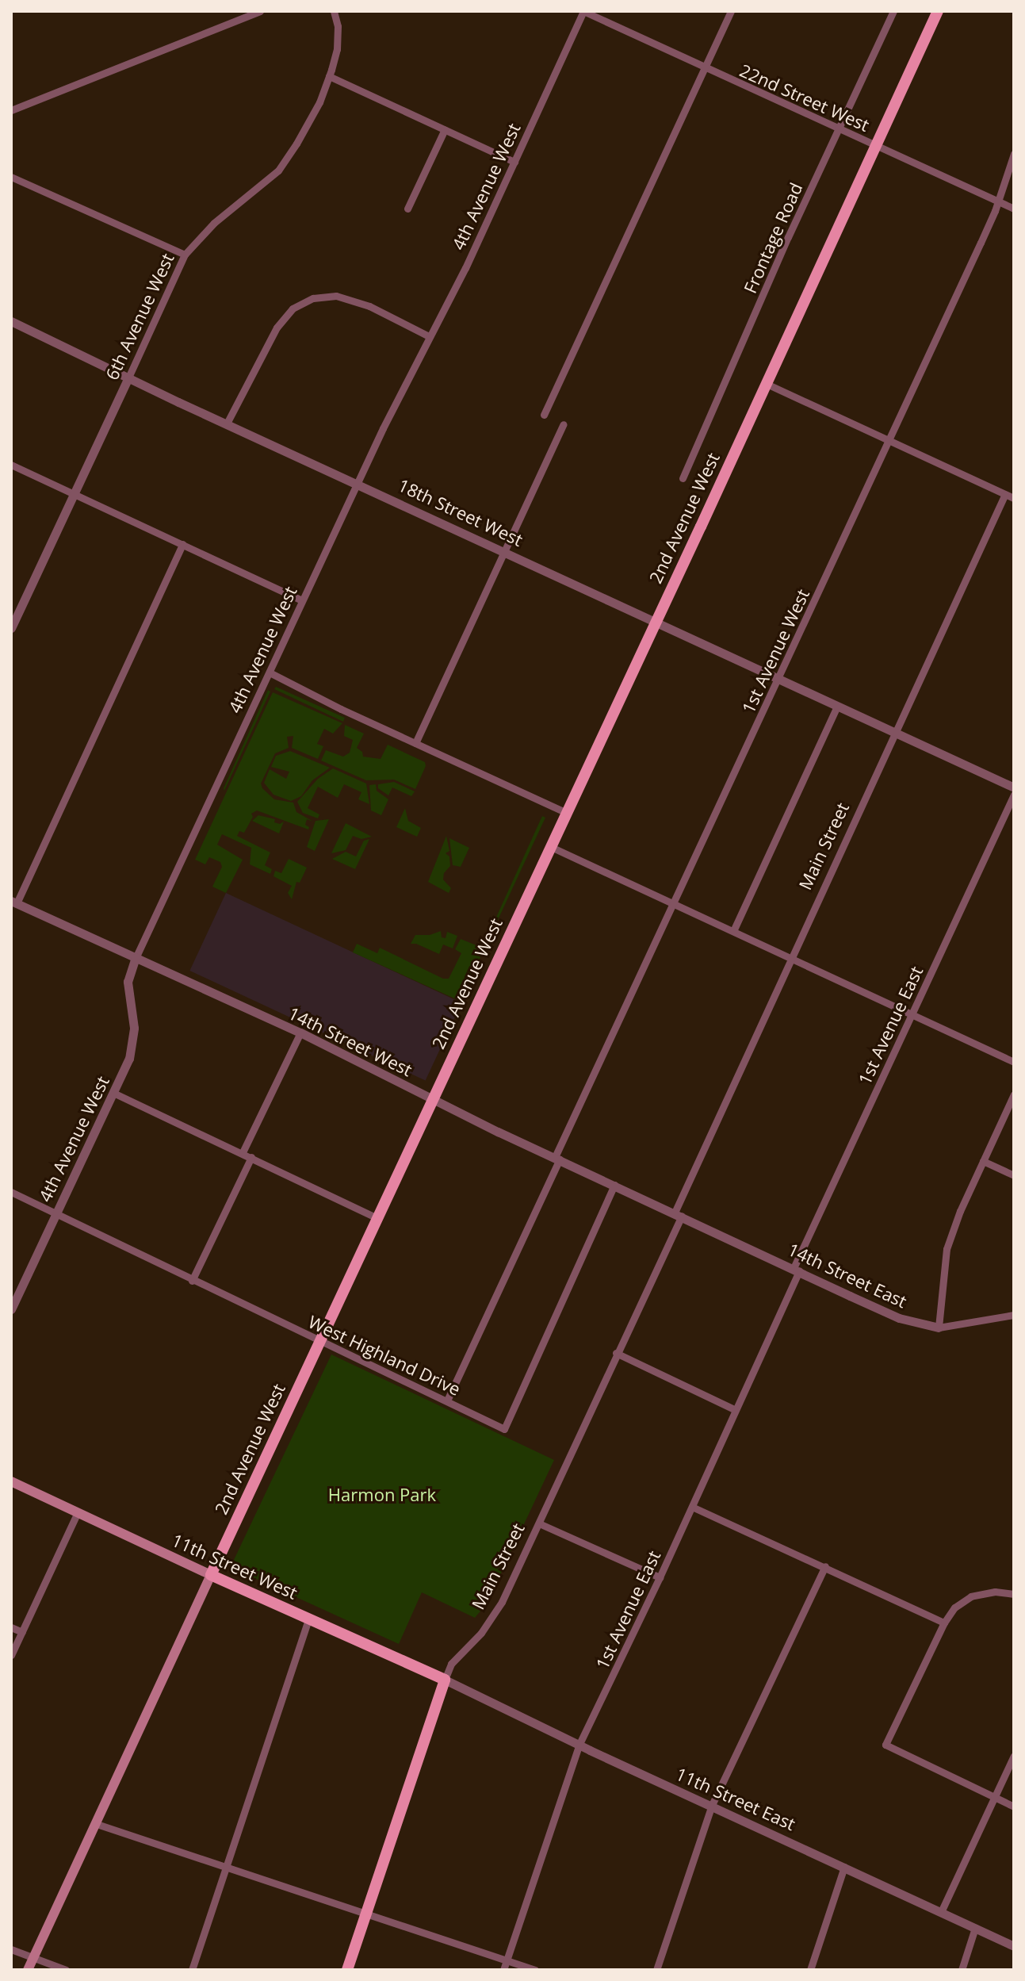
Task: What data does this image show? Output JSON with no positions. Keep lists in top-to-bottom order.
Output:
{
  "streets": {
    "main road": ["2nd Avenue West", "Main Street", "11th Street West"],
    "street": [
      "22nd Street West",
      "4th Avenue West",
      "Frontage Road",
      "6th Avenue West",
      "18th Street West",
      "1st Avenue West",
      "1st Avenue East",
      "14th Street West",
      "14th Street East",
      "West Highland Drive",
      "11th Street East"
    ]
  },
  "crossings": [
    ["22nd Street West", "4th Avenue West"],
    ["22nd Street West", "Frontage Road"],
    ["22nd Street West", "2nd Avenue West"],
    ["22nd Street West", "1st Avenue West"],
    ["4th Avenue West", "18th Street West"],
    ["4th Avenue West", "14th Street West"],
    ["4th Avenue West", "West Highland Drive"],
    ["6th Avenue West", "18th Street West"],
    ["18th Street West", "2nd Avenue West"],
    ["18th Street West", "1st Avenue West"],
    ["18th Street West", "Main Street"],
    ["2nd Avenue West", "14th Street West"],
    ["2nd Avenue West", "West Highland Drive"],
    ["2nd Avenue West", "11th Street West"],
    ["1st Avenue West", "14th Street West"],
    ["1st Avenue West", "West Highland Drive"],
    ["Main Street", "14th Street West"],
    ["Main Street", "14th Street East"],
    ["Main Street", "11th Street West"],
    ["Main Street", "11th Street East"],
    ["1st Avenue East", "14th Street East"],
    ["1st Avenue East", "11th Street East"],
    ["14th Street West", "14th Street East"],
    ["14th Street West", "West Highland Drive"],
    ["11th Street West", "11th Street East"]
  ],
  "parks": ["Harmon Park"]
}
